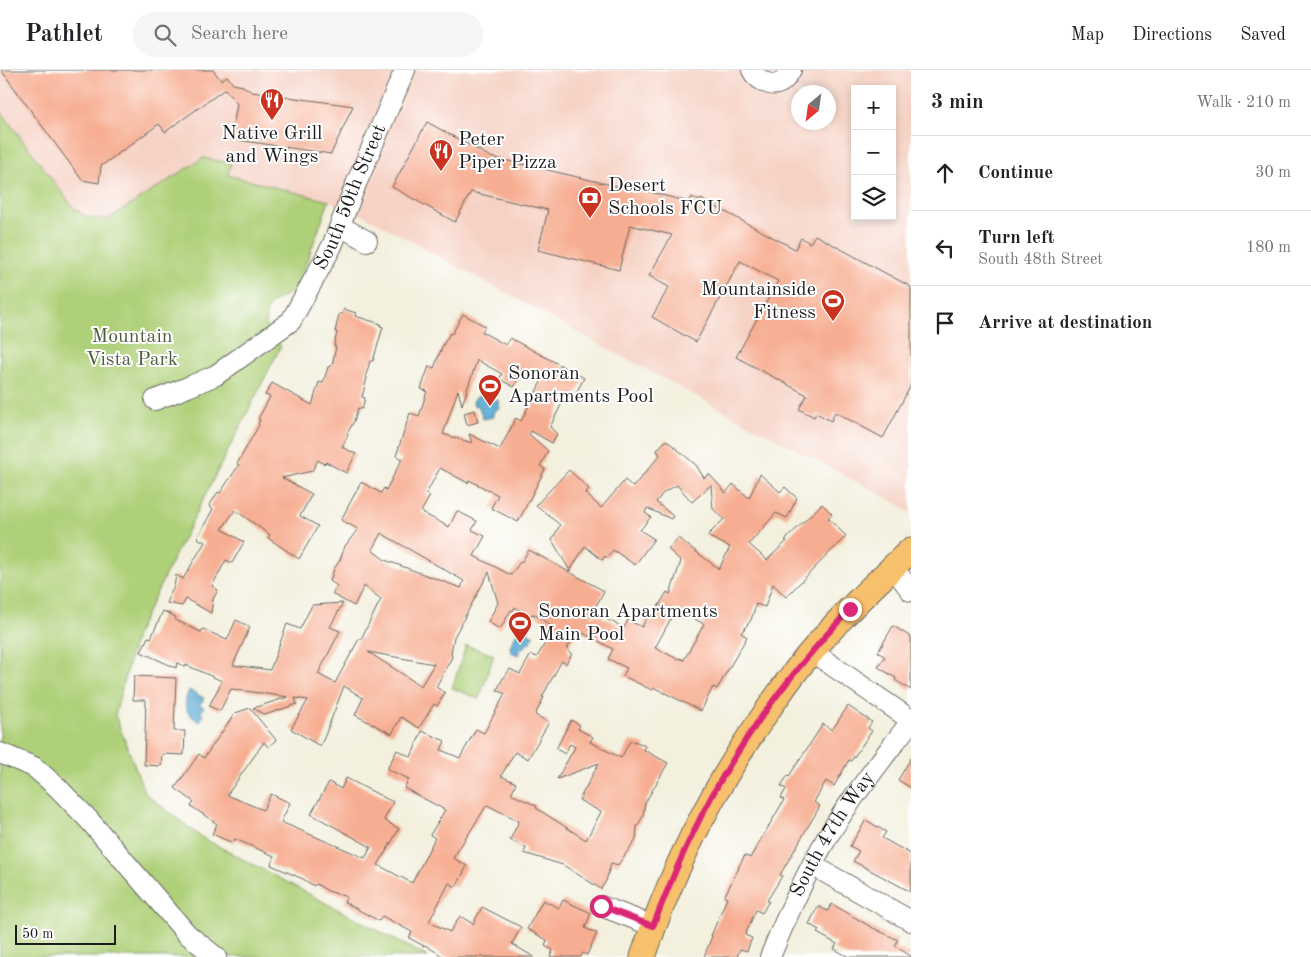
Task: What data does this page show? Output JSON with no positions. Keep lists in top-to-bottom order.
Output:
{
  "streets": {
    "street": ["South 50th Street", "South 47th Way"]
  },
  "parks": ["Mountain Vista Park"],
  "places": {
    "restaurant": ["Native Grill and Wings", "Peter Piper Pizza"],
    "bank": ["Desert Schools FCU"],
    "sports": ["Mountainside Fitness", "Sonoran Apartments Pool", "Sonoran Apartments Main Pool"]
  },
  "scale_bar": "50 m",
  "north": "bottom left",
  "page": {
    "header": "Pathlet",
    "search": "Search here",
    "nav": ["Map", "Directions", "Saved"],
    "heading": ["3 min", "Walk · 210 m"],
    "map_buttons": ["+", "−"],
    "list": [
      ["Continue", "30 m"],
      ["Turn left", "South 48th Street", "180 m"],
      "Arrive at destination"
    ],
    "scale": "50 m"
  }
}
